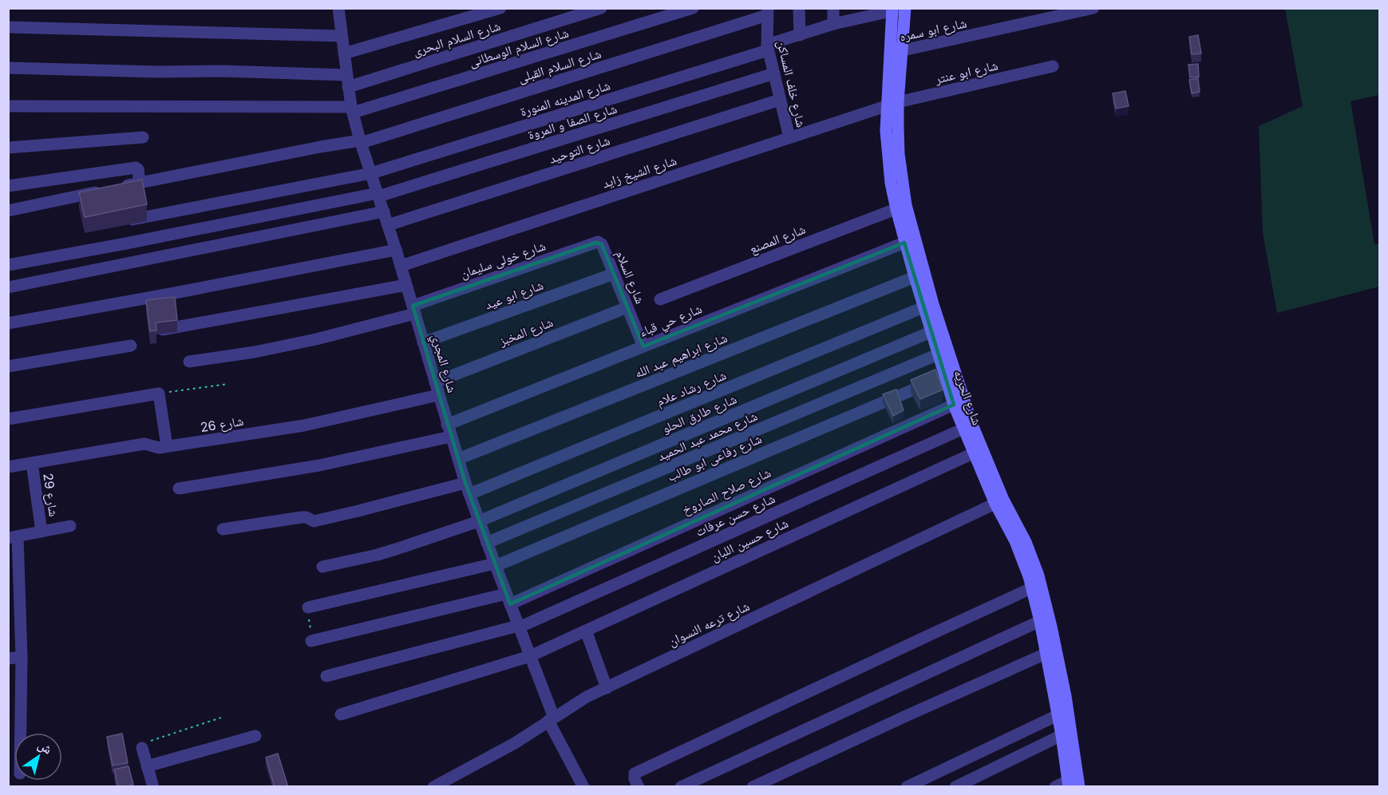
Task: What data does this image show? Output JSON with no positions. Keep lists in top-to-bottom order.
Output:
{
  "streets": {
    "main road": ["شارع الحريه"],
    "street": [
      "شارع ابو سمره",
      "شارع السلام البحرى",
      "شارع السلام الوسطانى",
      "شارع السلام القبلى",
      "شارع ابو عنتر",
      "شارع خلف المساكن",
      "شارع المدينه المنورة",
      "شارع الصفا و المروة",
      "شارع التوحيد",
      "شارع الشيخ زايد",
      "شارع المصنع",
      "شارع خولى سليمان",
      "شارع السلام",
      "شارع ابو عيد",
      "شارع حي قباء",
      "شارع المخبز",
      "شارع ابراهيم عبد الله",
      "شارع المجري",
      "شارع رشاد علام",
      "شارع طارق الحلو",
      "شارع 26",
      "شارع محمد عبد الحميد",
      "شارع رفاعى ابو طالب",
      "شارع صلاح الصاروخ",
      "شارع 29",
      "شارع حسن عرفات",
      "شارع حسين اللبان",
      "شارع ترعه النسوان"
    ]
  },
  "crossings": [
    ["شارع ابو سمره", "شارع الحريه"],
    ["شارع السلام البحرى", "شارع المجري"],
    ["شارع السلام الوسطانى", "شارع المجري"],
    ["شارع السلام القبلى", "شارع خلف المساكن"],
    ["شارع السلام القبلى", "شارع المجري"],
    ["شارع ابو عنتر", "شارع الشيخ زايد"],
    ["شارع ابو عنتر", "شارع الحريه"],
    ["شارع خلف المساكن", "شارع المدينه المنورة"],
    ["شارع خلف المساكن", "شارع الصفا و المروة"],
    ["شارع خلف المساكن", "شارع التوحيد"],
    ["شارع خلف المساكن", "شارع الشيخ زايد"],
    ["شارع المدينه المنورة", "شارع المجري"],
    ["شارع المدينه المنورة", "شارع الحريه"],
    ["شارع الصفا و المروة", "شارع المجري"],
    ["شارع التوحيد", "شارع المجري"],
    ["شارع الشيخ زايد", "شارع المجري"],
    ["شارع الشيخ زايد", "شارع الحريه"],
    ["شارع المصنع", "شارع الحريه"],
    ["شارع خولى سليمان", "شارع السلام"],
    ["شارع خولى سليمان", "شارع المجري"],
    ["شارع السلام", "شارع ابو عيد"],
    ["شارع السلام", "شارع حي قباء"],
    ["شارع السلام", "شارع المخبز"],
    ["شارع ابو عيد", "شارع المجري"],
    ["شارع حي قباء", "شارع المجري"],
    ["شارع حي قباء", "شارع الحريه"],
    ["شارع المخبز", "شارع المجري"],
    ["شارع ابراهيم عبد الله", "شارع المجري"],
    ["شارع ابراهيم عبد الله", "شارع الحريه"],
    ["شارع المجري", "شارع رشاد علام"],
    ["شارع المجري", "شارع طارق الحلو"],
    ["شارع المجري", "شارع 26"],
    ["شارع المجري", "شارع محمد عبد الحميد"],
    ["شارع المجري", "شارع رفاعى ابو طالب"],
    ["شارع المجري", "شارع صلاح الصاروخ"],
    ["شارع المجري", "شارع حسن عرفات"],
    ["شارع المجري", "شارع حسين اللبان"],
    ["شارع المجري", "شارع ترعه النسوان"],
    ["شارع رشاد علام", "شارع الحريه"],
    ["شارع الحريه", "شارع طارق الحلو"],
    ["شارع الحريه", "شارع محمد عبد الحميد"],
    ["شارع الحريه", "شارع رفاعى ابو طالب"],
    ["شارع الحريه", "شارع صلاح الصاروخ"],
    ["شارع الحريه", "شارع حسن عرفات"],
    ["شارع الحريه", "شارع حسين اللبان"],
    ["شارع الحريه", "شارع ترعه النسوان"],
    ["شارع 26", "شارع 29"]
  ],
  "north": "top right"
}
